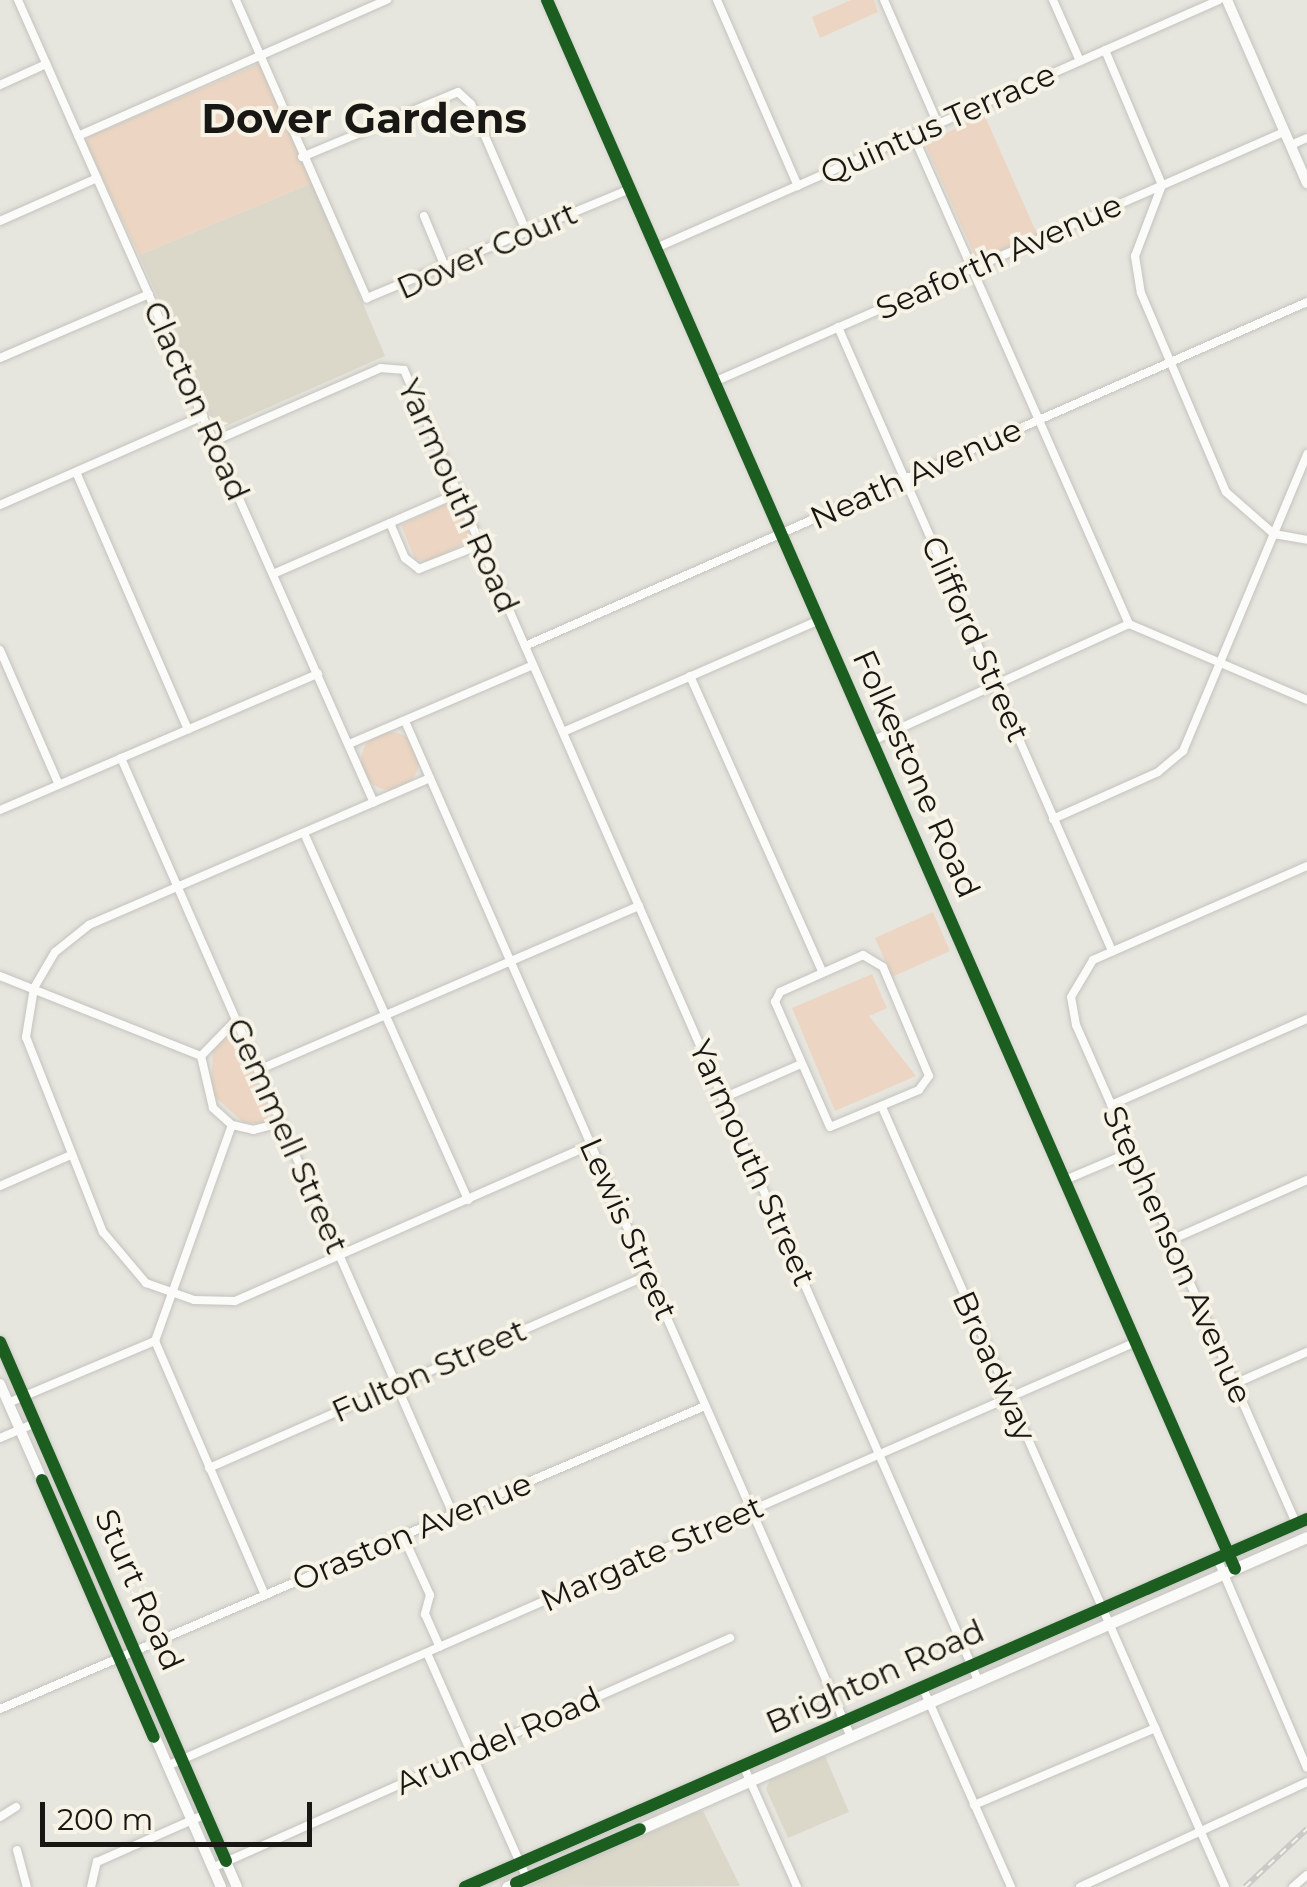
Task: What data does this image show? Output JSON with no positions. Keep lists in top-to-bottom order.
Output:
{
  "streets": {
    "main road": ["Sturt Road", "Brighton Road"],
    "street": [
      "Quintus Terrace",
      "Dover Court",
      "Seaforth Avenue",
      "Clacton Road",
      "Neath Avenue",
      "Yarmouth Road",
      "Clifford Street",
      "Folkestone Road",
      "Gemmell Street",
      "Yarmouth Street",
      "Lewis Street",
      "Stephenson Avenue",
      "Broadway",
      "Fulton Street",
      "Oraston Avenue",
      "Margate Street",
      "Arundel Road"
    ]
  },
  "crossings": [
    ["Quintus Terrace", "Folkestone Road"],
    ["Dover Court", "Folkestone Road"],
    ["Seaforth Avenue", "Clifford Street"],
    ["Seaforth Avenue", "Folkestone Road"],
    ["Clacton Road", "Yarmouth Road"],
    ["Neath Avenue", "Yarmouth Road"],
    ["Neath Avenue", "Clifford Street"],
    ["Neath Avenue", "Folkestone Road"],
    ["Neath Avenue", "Yarmouth Street"],
    ["Yarmouth Road", "Yarmouth Street"],
    ["Clifford Street", "Stephenson Avenue"],
    ["Folkestone Road", "Margate Street"],
    ["Folkestone Road", "Brighton Road"],
    ["Gemmell Street", "Fulton Street"],
    ["Gemmell Street", "Oraston Avenue"],
    ["Yarmouth Street", "Margate Street"],
    ["Yarmouth Street", "Brighton Road"],
    ["Lewis Street", "Fulton Street"],
    ["Lewis Street", "Oraston Avenue"],
    ["Lewis Street", "Margate Street"],
    ["Lewis Street", "Brighton Road"],
    ["Stephenson Avenue", "Brighton Road"],
    ["Broadway", "Margate Street"],
    ["Broadway", "Brighton Road"],
    ["Oraston Avenue", "Sturt Road"],
    ["Margate Street", "Sturt Road"],
    ["Sturt Road", "Arundel Road"]
  ],
  "districts": ["Dover Gardens"],
  "scale_bar": "200 m"
}
